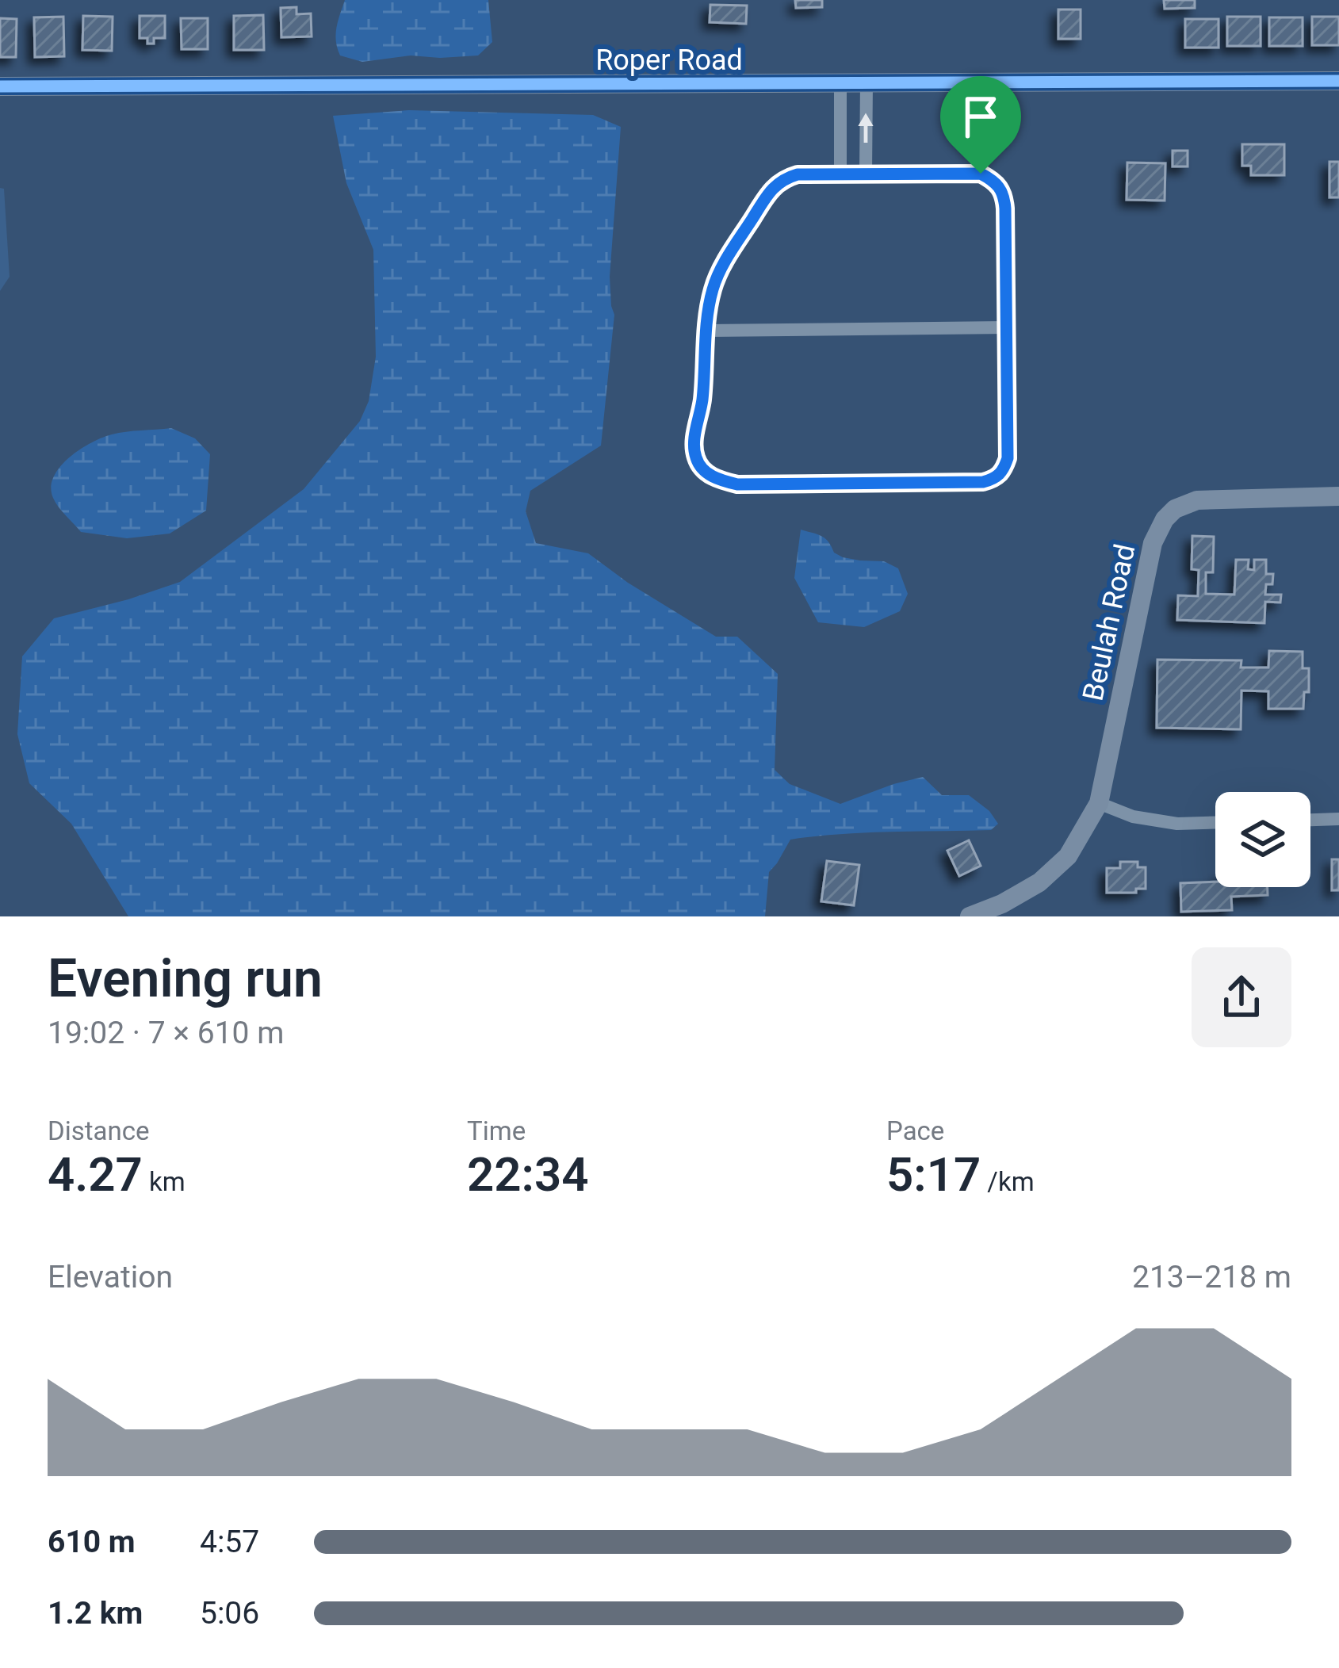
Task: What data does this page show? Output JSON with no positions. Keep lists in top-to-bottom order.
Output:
{
  "streets": {
    "street": ["Roper Road", "Beulah Road"]
  },
  "page": {
    "heading": ["Evening run", "19:02 · 7 × 610 m"],
    "stats": [
      ["Distance", "4.27 km"],
      ["Time", "22:34"],
      ["Pace", "5:17 /km"]
    ],
    "chart": ["Elevation", "213–218 m"],
    "list": [
      {
        "name": "610 m",
        "note": "4:57"
      },
      {
        "name": "1.2 km",
        "note": "5:06"
      }
    ]
  }
}
